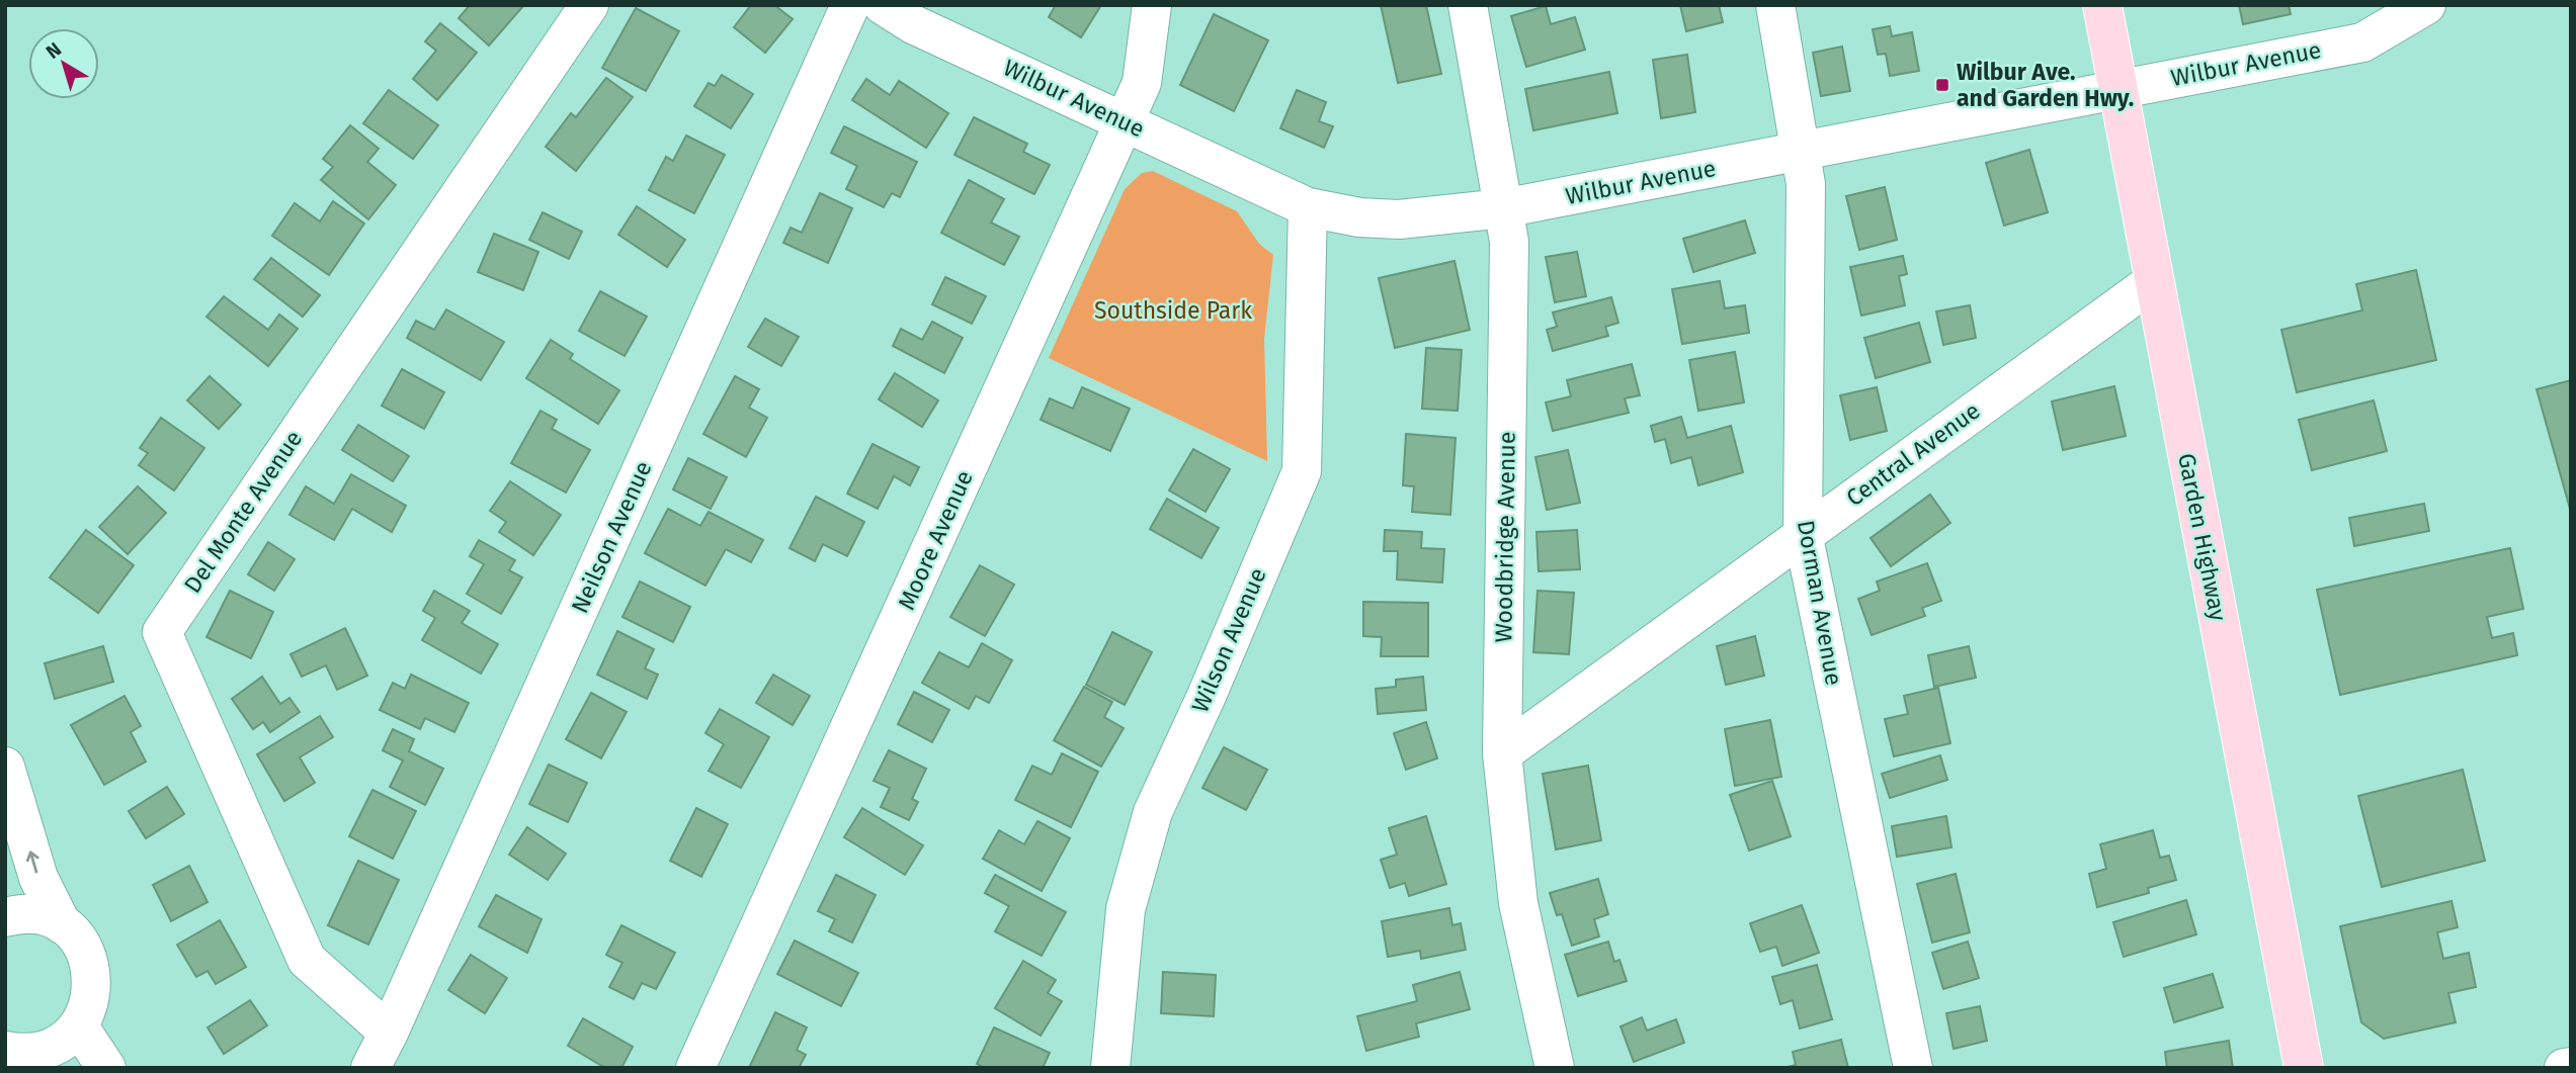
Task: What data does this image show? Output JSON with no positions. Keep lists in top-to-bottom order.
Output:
{
  "streets": {
    "main road": ["Garden Highway"],
    "street": [
      "Wilbur Avenue",
      "Central Avenue",
      "Del Monte Avenue",
      "Neilson Avenue",
      "Woodbridge Avenue",
      "Moore Avenue",
      "Dorman Avenue",
      "Wilson Avenue"
    ]
  },
  "crossings": [
    ["Wilbur Avenue", "Woodbridge Avenue"],
    ["Wilbur Avenue", "Garden Highway"],
    ["Wilbur Avenue", "Moore Avenue"],
    ["Wilbur Avenue", "Dorman Avenue"],
    ["Wilbur Avenue", "Wilson Avenue"],
    ["Central Avenue", "Woodbridge Avenue"],
    ["Central Avenue", "Garden Highway"],
    ["Central Avenue", "Dorman Avenue"],
    ["Del Monte Avenue", "Neilson Avenue"]
  ],
  "parks": ["Southside Park"],
  "places": {
    "transit": ["Wilbur Ave. and Garden Hwy."]
  },
  "north": "top left"
}
